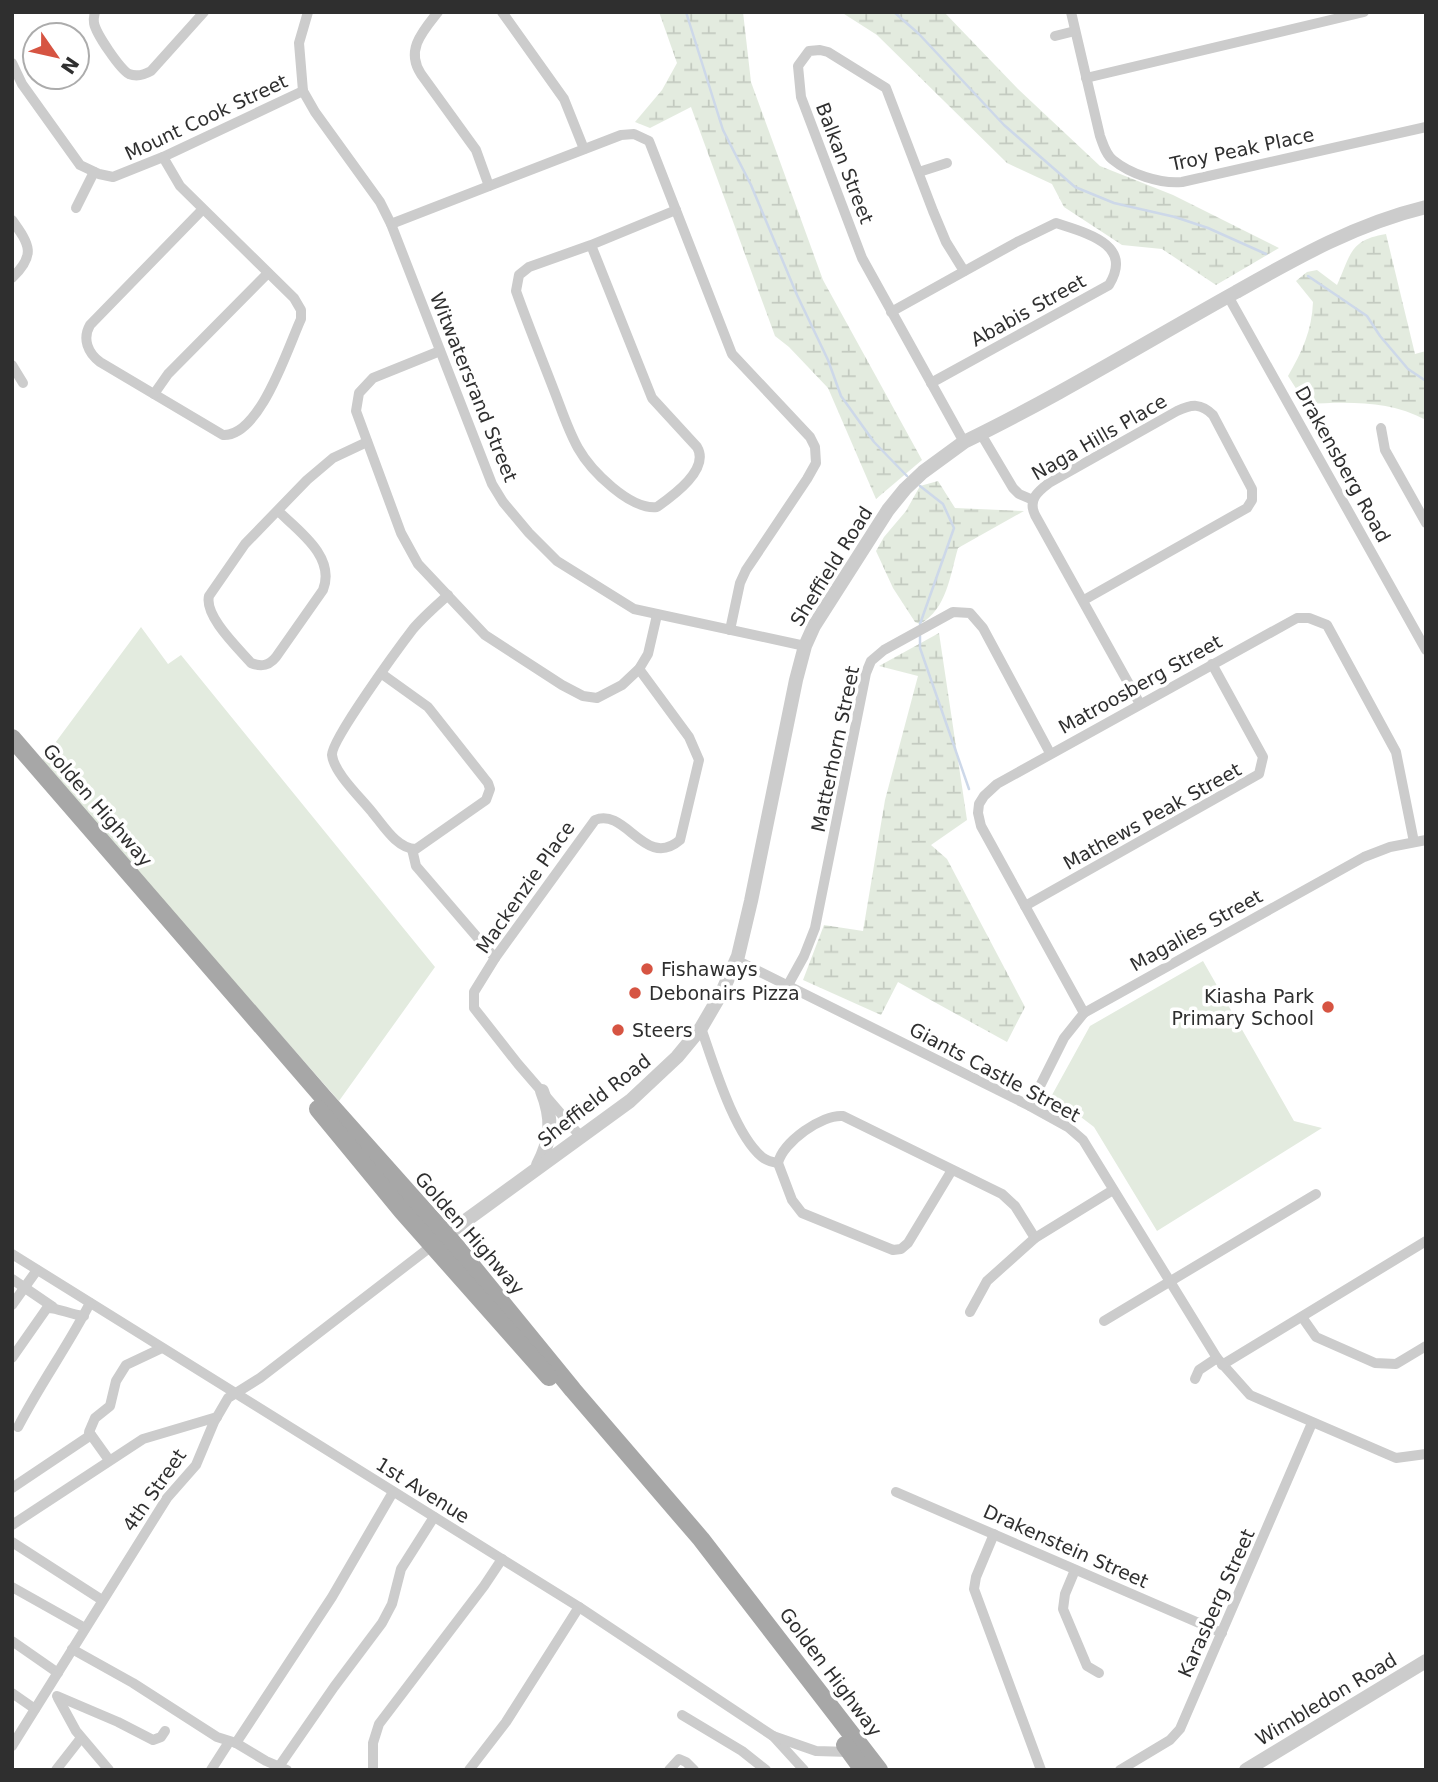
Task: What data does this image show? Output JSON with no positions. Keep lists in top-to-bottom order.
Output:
{
  "streets": {
    "main road": ["Golden Highway"],
    "street": [
      "Mount Cook Street",
      "Troy Peak Place",
      "Balkan Street",
      "Ababis Street",
      "Witwatersrand Street",
      "Naga Hills Place",
      "Drakensberg Road",
      "Sheffield Road",
      "Matroosberg Street",
      "Matterhorn Street",
      "Mathews Peak Street",
      "Mackenzie Place",
      "Magalies Street",
      "Giants Castle Street",
      "4th Street",
      "1st Avenue",
      "Drakenstein Street",
      "Karasberg Street",
      "Wimbledon Road"
    ]
  },
  "crossings": [
    ["Mount Cook Street", "Witwatersrand Street"],
    ["Balkan Street", "Ababis Street"],
    ["Balkan Street", "Sheffield Road"],
    ["Witwatersrand Street", "Sheffield Road"],
    ["Naga Hills Place", "Matroosberg Street"],
    ["Drakensberg Road", "Sheffield Road"],
    ["Sheffield Road", "Golden Highway"],
    ["Sheffield Road", "Mackenzie Place"],
    ["Sheffield Road", "Giants Castle Street"],
    ["Sheffield Road", "4th Street"],
    ["Matroosberg Street", "Matterhorn Street"],
    ["Matroosberg Street", "Mathews Peak Street"],
    ["Matroosberg Street", "Magalies Street"],
    ["Matterhorn Street", "Giants Castle Street"],
    ["Golden Highway", "4th Street"],
    ["Magalies Street", "Giants Castle Street"],
    ["Giants Castle Street", "Karasberg Street"],
    ["4th Street", "1st Avenue"],
    ["Drakenstein Street", "Karasberg Street"]
  ],
  "places": [
    "Fishaways",
    "Debonairs Pizza",
    "Kiasha Park Primary School",
    "Steers"
  ],
  "north": "bottom right"
}
